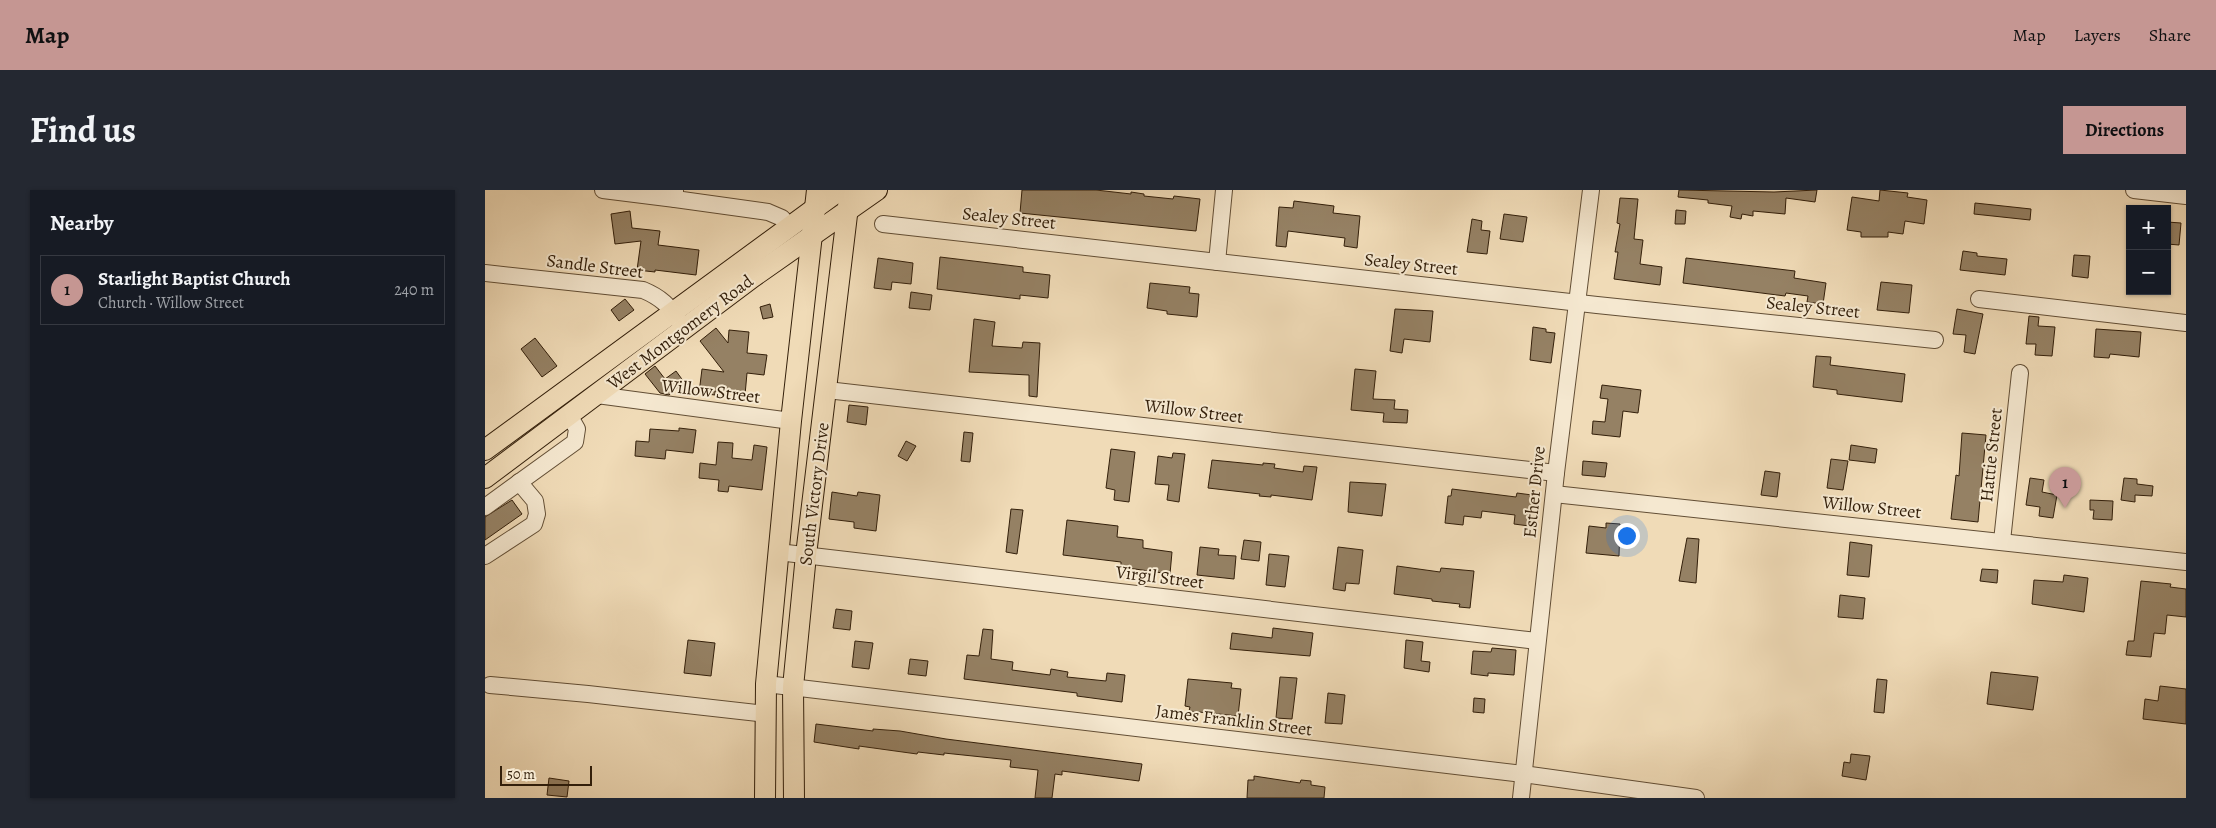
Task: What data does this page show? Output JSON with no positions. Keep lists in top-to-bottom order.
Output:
{
  "streets": {
    "main road": ["West Montgomery Road", "South Victory Drive"],
    "street": [
      "Sealey Street",
      "Sandle Street",
      "Willow Street",
      "Hattie Street",
      "Esther Drive",
      "Virgil Street",
      "James Franklin Street"
    ]
  },
  "crossings": [
    ["Sealey Street", "Esther Drive"],
    ["Sandle Street", "West Montgomery Road"],
    ["West Montgomery Road", "Willow Street"],
    ["West Montgomery Road", "South Victory Drive"],
    ["Willow Street", "Hattie Street"],
    ["Willow Street", "Esther Drive"],
    ["Willow Street", "South Victory Drive"],
    ["Esther Drive", "Virgil Street"],
    ["Esther Drive", "James Franklin Street"],
    ["South Victory Drive", "Virgil Street"],
    ["South Victory Drive", "James Franklin Street"]
  ],
  "scale_bar": "50 m",
  "page": {
    "header": "Map",
    "nav": ["Map", "Layers", "Share"],
    "title": "Find us",
    "buttons": "Directions",
    "heading": "Nearby",
    "map_buttons": ["+", "−"],
    "list": [
      {
        "mark": "1",
        "name": "Starlight Baptist Church",
        "note": "Church · Willow Street",
        "value": "240 m"
      }
    ],
    "pins": "1",
    "scale": "50 m"
  }
}
